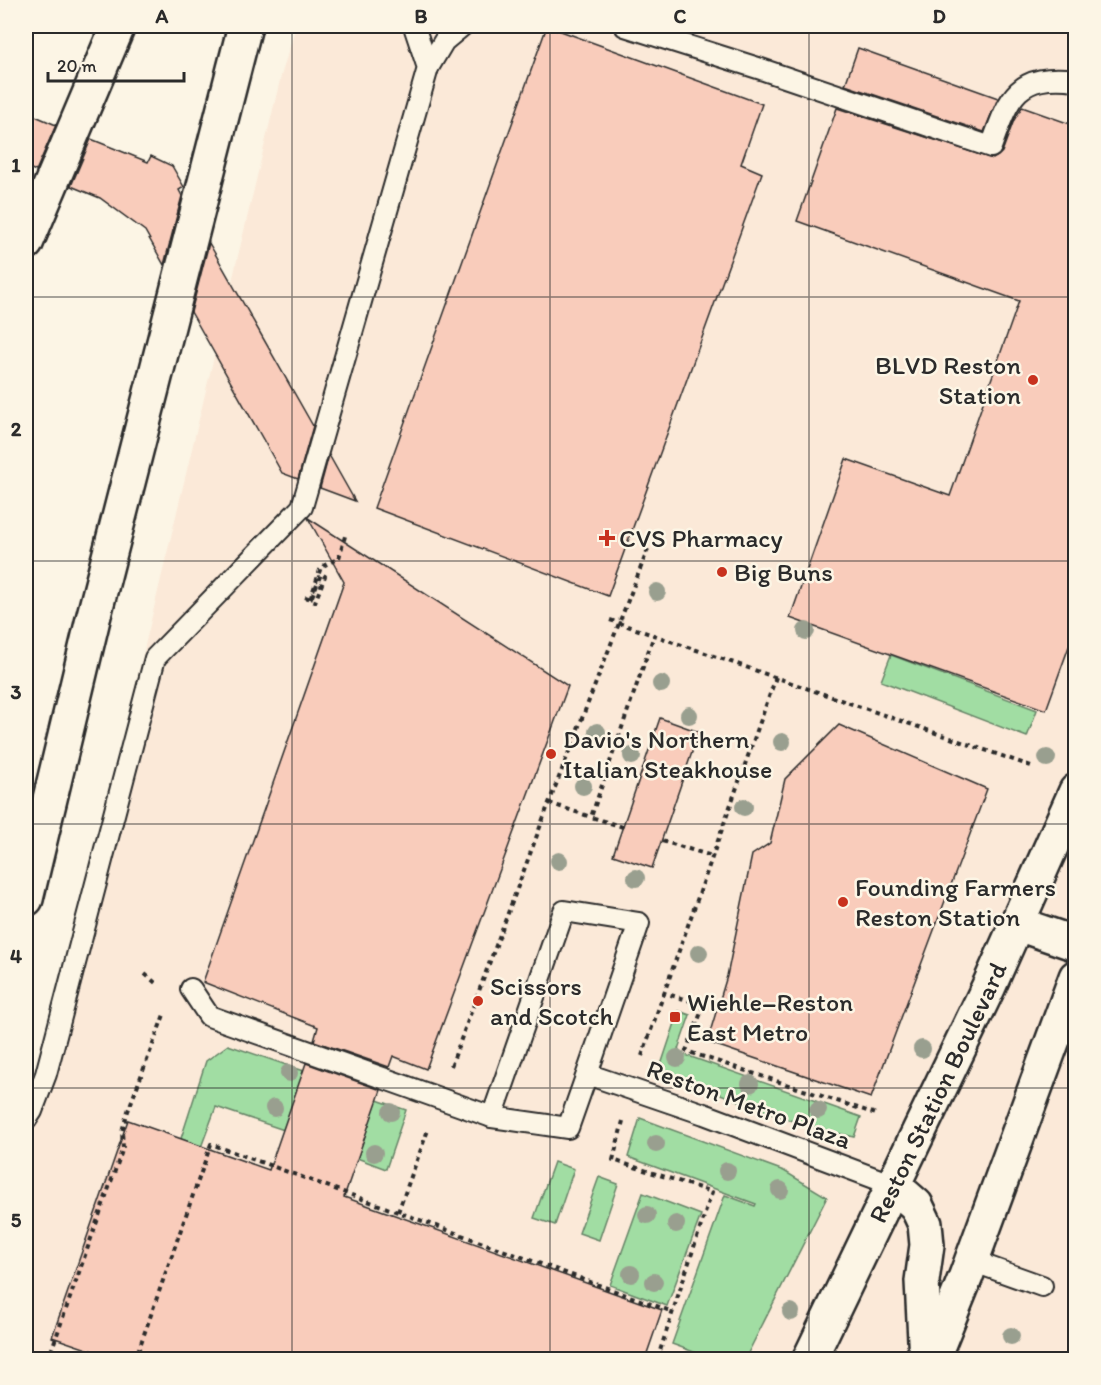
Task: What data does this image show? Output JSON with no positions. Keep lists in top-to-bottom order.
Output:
{
  "streets": {
    "main road": ["Reston Station Boulevard"],
    "lane": ["Reston Metro Plaza"]
  },
  "crossings": [
    ["Reston Station Boulevard", "Reston Metro Plaza"]
  ],
  "places": {
    "other": [
      "BLVD Reston Station",
      "Big Buns",
      "Davio's Northern Italian Steakhouse",
      "Founding Farmers Reston Station",
      "Scissors and Scotch"
    ],
    "health": ["CVS Pharmacy"],
    "transit": ["Wiehle–Reston East Metro"]
  },
  "scale_bar": "20 m",
  "grid": {
    "columns": [
      "A",
      "B",
      "C",
      "D"
    ],
    "rows": [
      "1",
      "2",
      "3",
      "4",
      "5"
    ]
  }
}
